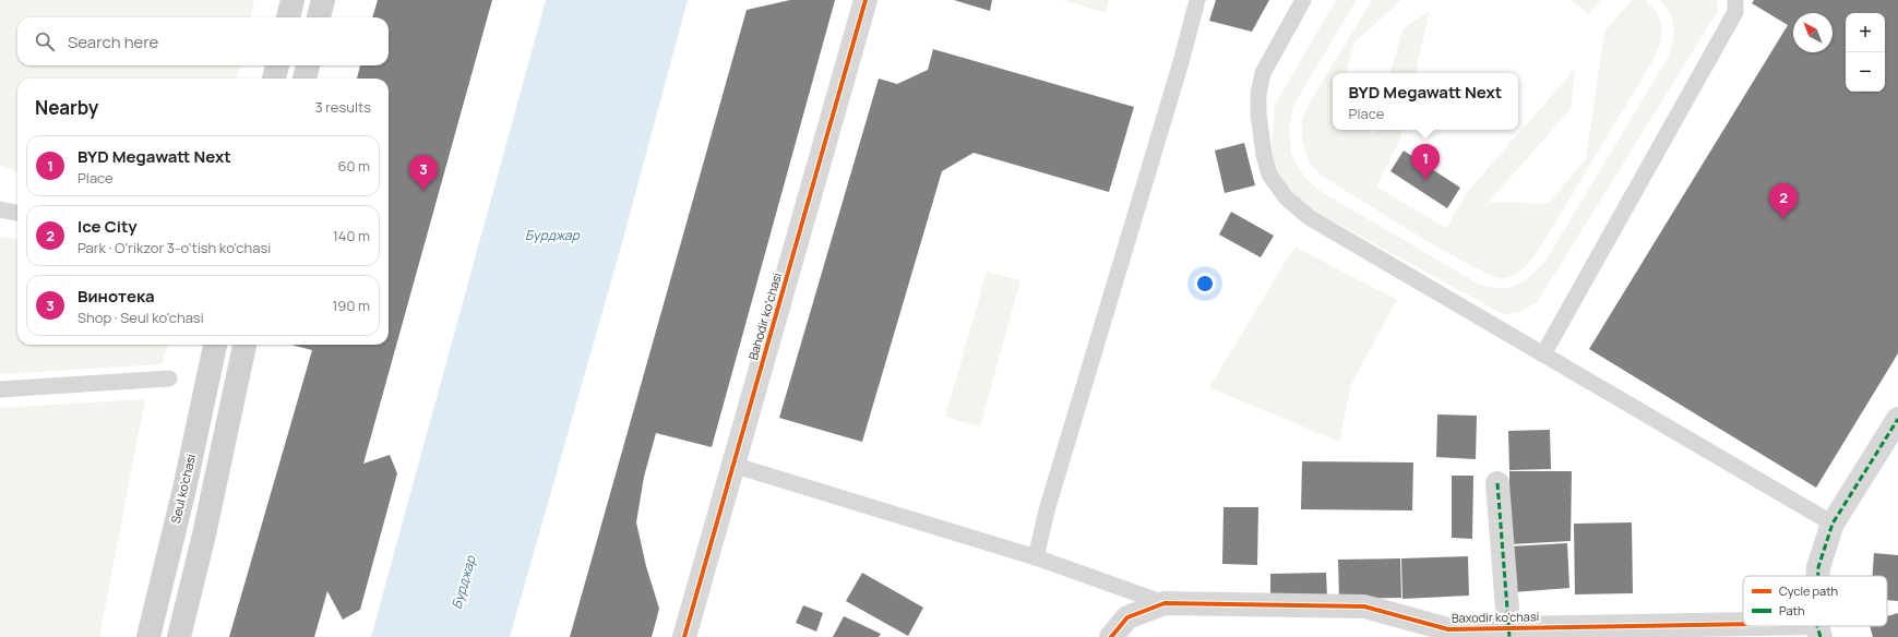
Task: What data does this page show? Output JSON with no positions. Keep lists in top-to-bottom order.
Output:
{
  "streets": {
    "main road": ["Seul ko'chasi"],
    "street": ["Bahodir koʻchasi", "Baxodir ko'chasi"]
  },
  "water": ["Бурджар"],
  "legend": ["Cycle path", "Path"],
  "north": "top left",
  "page": {
    "map_buttons": ["+", "−"],
    "search": "Search here",
    "popup": ["BYD Megawatt Next", "Place"],
    "heading": ["Nearby", "3 results"],
    "list": [
      {
        "mark": "1",
        "name": "BYD Megawatt Next",
        "note": "Place",
        "value": "60 m"
      },
      {
        "mark": "2",
        "name": "Ice City",
        "note": "Park · O'rikzor 3-o'tish ko'chasi",
        "value": "140 m"
      },
      {
        "mark": "3",
        "name": "Винотека",
        "note": "Shop · Seul ko'chasi",
        "value": "190 m"
      }
    ],
    "pins": ["1", "3", "2"]
  }
}
